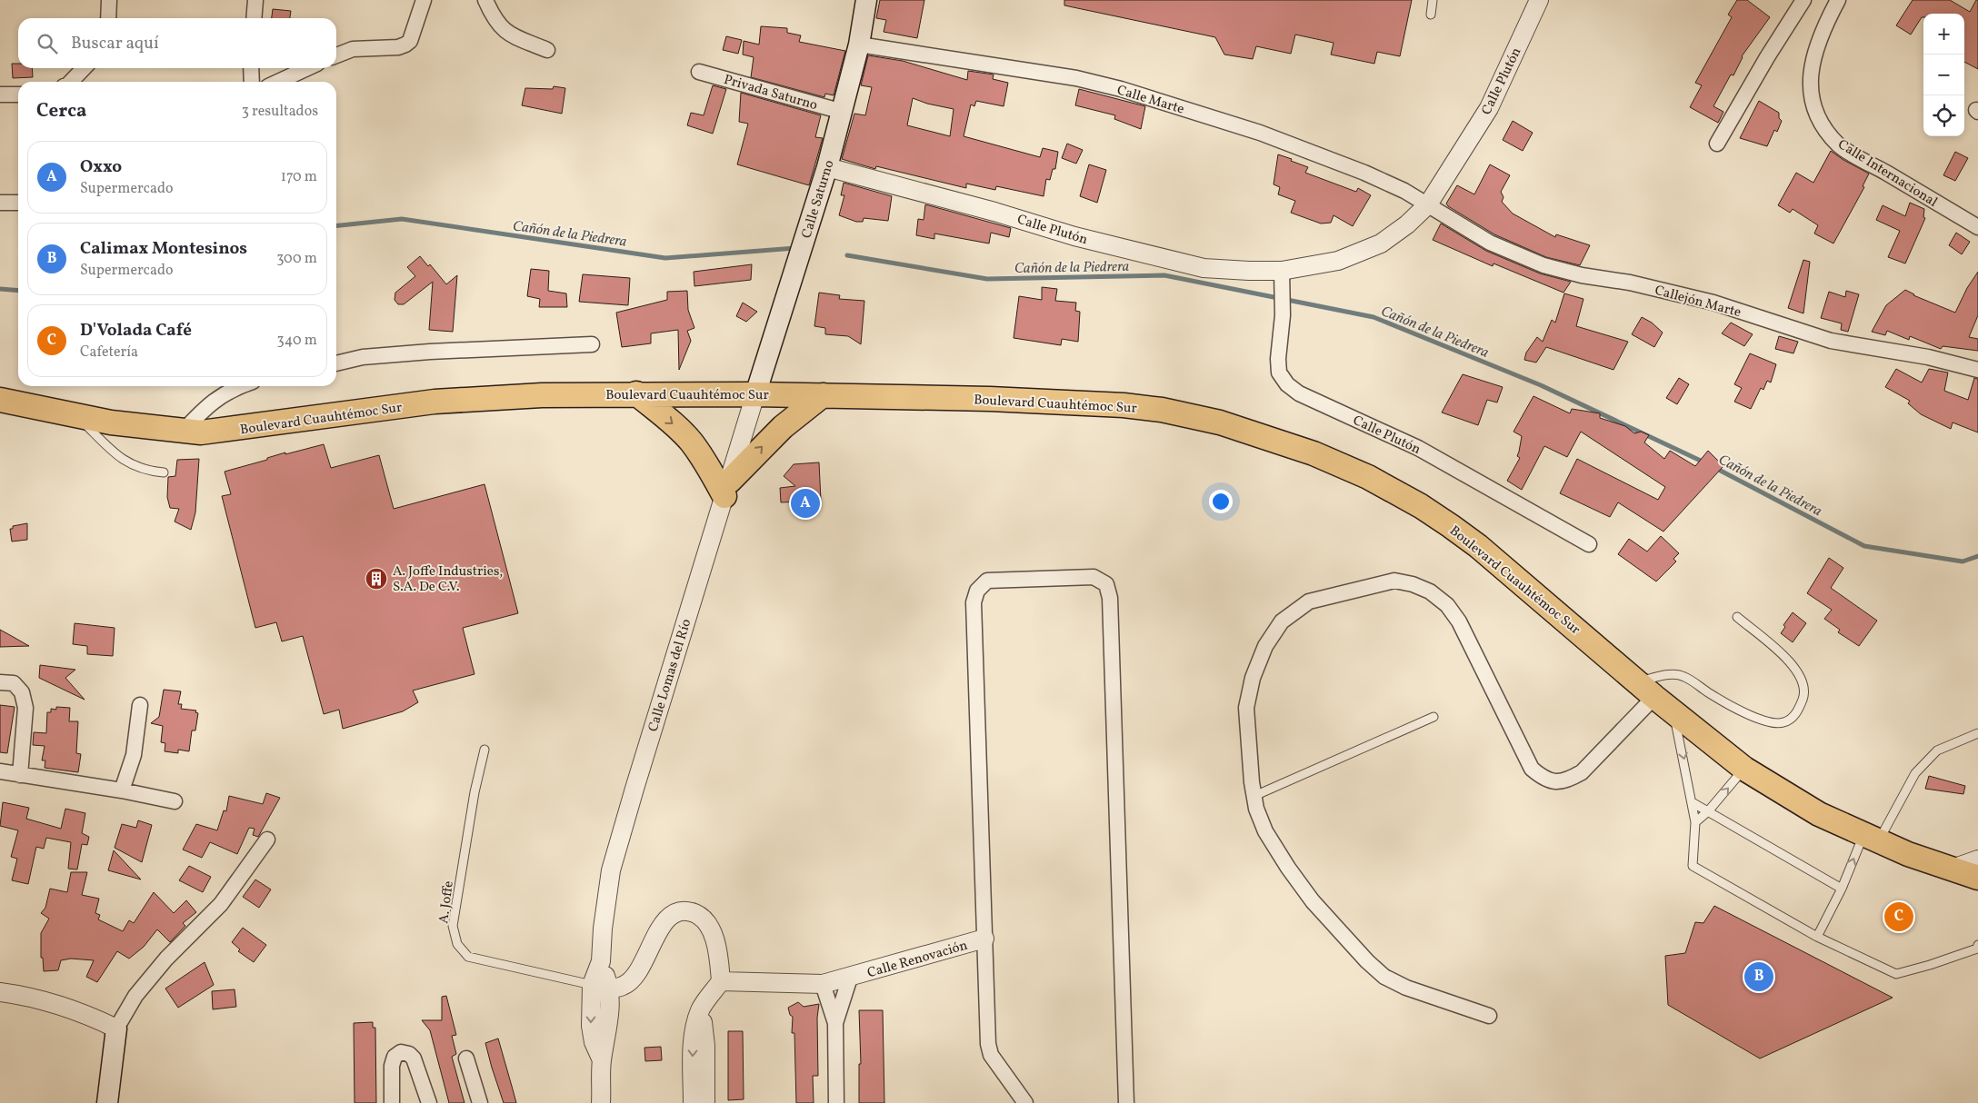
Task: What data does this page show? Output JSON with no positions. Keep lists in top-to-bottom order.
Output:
{
  "streets": {
    "main road": ["Calle Saturno", "Boulevard Cuauhtémoc Sur"],
    "street": [
      "Calle Plutón",
      "Privada Saturno",
      "Calle Marte",
      "Calle Internacional",
      "Callejón Marte",
      "Calle Lomas del Río",
      "Calle Renovación"
    ],
    "lane": ["A. Joffe"]
  },
  "crossings": [
    ["Calle Plutón", "Calle Marte"],
    ["Calle Plutón", "Calle Saturno"],
    ["Calle Plutón", "Callejón Marte"],
    ["Privada Saturno", "Calle Saturno"],
    ["Calle Marte", "Calle Saturno"],
    ["Calle Marte", "Callejón Marte"],
    ["Calle Saturno", "Boulevard Cuauhtémoc Sur"],
    ["Calle Saturno", "Calle Lomas del Río"],
    ["Boulevard Cuauhtémoc Sur", "Calle Lomas del Río"],
    ["Calle Lomas del Río", "A. Joffe"]
  ],
  "water": ["Cañón de la Piedrera"],
  "places": {
    "building": ["A. Joffe Industries, S.A. De C.V."]
  },
  "page": {
    "map_buttons": ["+", "−"],
    "search": "Buscar aquí",
    "heading": ["Cerca", "3 resultados"],
    "list": [
      {
        "mark": "A",
        "name": "Oxxo",
        "note": "Supermercado",
        "value": "170 m"
      },
      {
        "mark": "B",
        "name": "Calimax Montesinos",
        "note": "Supermercado",
        "value": "300 m"
      },
      {
        "mark": "C",
        "name": "D'Volada Café",
        "note": "Cafetería",
        "value": "340 m"
      }
    ],
    "pins": ["A", "C", "B"]
  }
}
